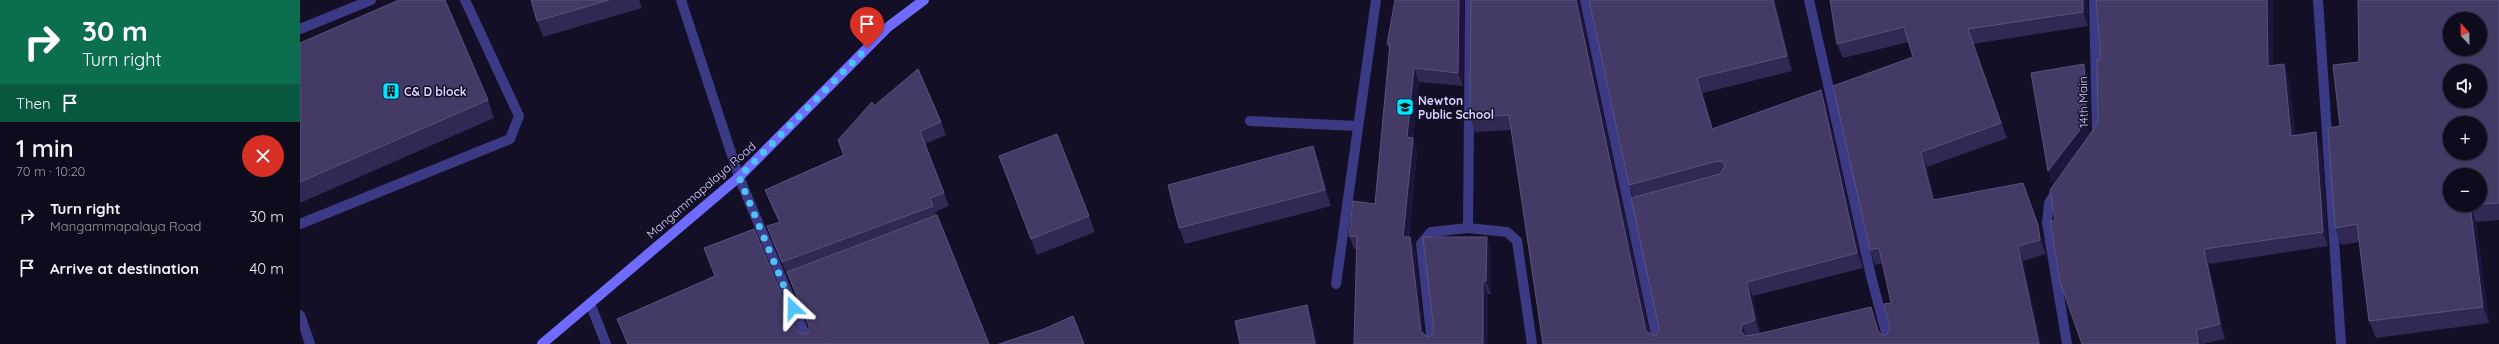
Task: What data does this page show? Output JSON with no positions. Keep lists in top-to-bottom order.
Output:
{
  "streets": {
    "main road": ["Mangammapalaya Road"],
    "street": ["14th Main"]
  },
  "places": {
    "building": ["C& D block"],
    "school or university": ["Newton Public School"]
  },
  "north": "top",
  "page": {
    "turn": ["30 m", "Turn right"],
    "map_buttons": ["+", "−"],
    "then": "Then",
    "heading": ["1 min", "70 m · 10:20"],
    "list": [
      {
        "name": "Turn right",
        "note": "Mangammapalaya Road",
        "value": "30 m"
      },
      {
        "name": "Arrive at destination",
        "value": "40 m"
      }
    ]
  }
}
